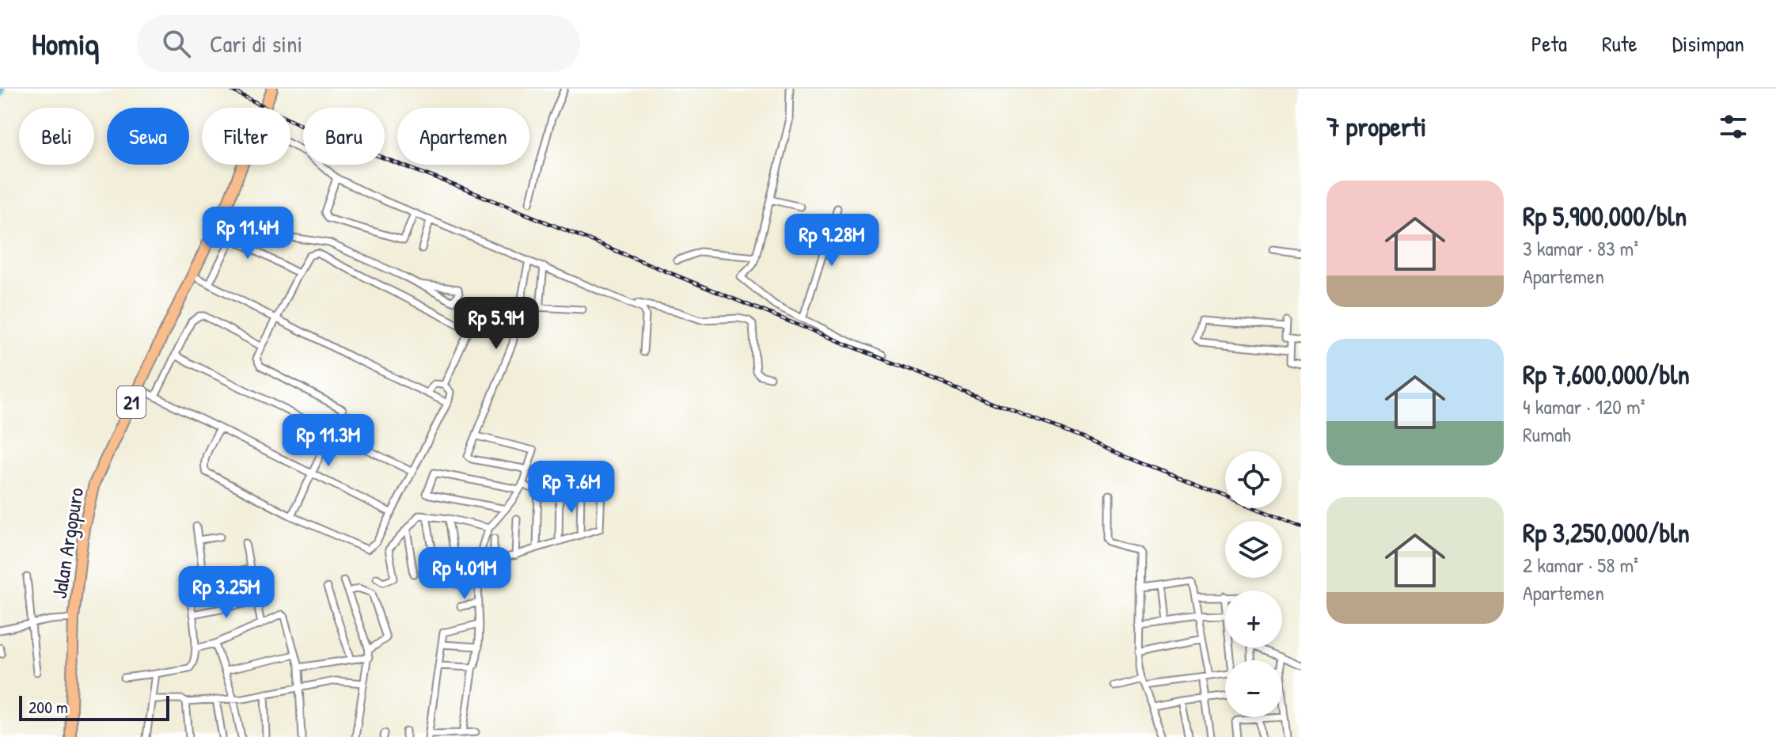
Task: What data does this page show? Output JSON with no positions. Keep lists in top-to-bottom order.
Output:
{
  "streets": {
    "highway": ["21", "Jalan Argopuro"]
  },
  "scale_bar": "200 m",
  "page": {
    "header": "Homiq",
    "search": "Cari di sini",
    "nav": ["Peta", "Rute", "Disimpan"],
    "heading": "7 properti",
    "chip": [
      "Beli",
      "Sewa",
      "Filter",
      "Baru",
      "Apartemen"
    ],
    "list": [
      {
        "name": "Rp 5,900,000/bln",
        "note": "3 kamar · 83 m² · Apartemen"
      },
      {
        "name": "Rp 7,600,000/bln",
        "note": "4 kamar · 120 m² · Rumah"
      },
      {
        "name": "Rp 3,250,000/bln",
        "note": "2 kamar · 58 m² · Apartemen"
      }
    ],
    "price": [
      "Rp 11.4M",
      "Rp 9.28M",
      "Rp 5.9M",
      "Rp 11.3M",
      "Rp 7.6M",
      "Rp 4.01M",
      "Rp 3.25M"
    ],
    "map_buttons": ["+", "−"],
    "scale": "200 m"
  }
}
